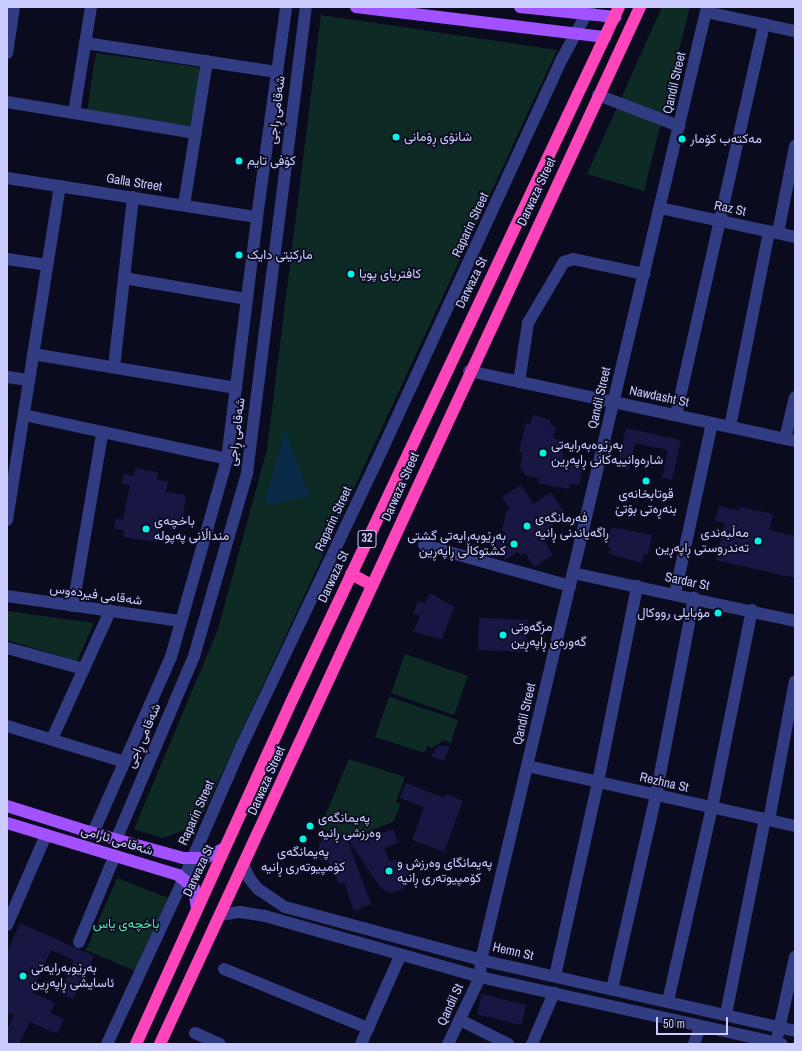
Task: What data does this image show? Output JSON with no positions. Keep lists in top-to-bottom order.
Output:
{
  "streets": {
    "highway": ["Darwaza Street", "Darwaza St", "32"],
    "main road": ["شەقامی ئارامی"],
    "street": [
      "Qandil Street",
      "شەقامی ڕاجی",
      "Galla Street",
      "Raz St",
      "Raparin Street",
      "Nawdasht St",
      "Sardar St",
      "شەقامی فیردەوس",
      "Rezhna St",
      "Hemn St",
      "Qandil St"
    ]
  },
  "crossings": [
    ["Qandil Street", "Raz St"],
    ["Qandil Street", "Nawdasht St"],
    ["Qandil Street", "Sardar St"],
    ["Qandil Street", "Rezhna St"],
    ["Qandil Street", "Hemn St"],
    ["Qandil Street", "Qandil St"],
    ["شەقامی ڕاجی", "Galla Street"],
    ["شەقامی ڕاجی", "شەقامی فیردەوس"],
    ["Darwaza Street", "Nawdasht St"],
    ["Darwaza Street", "Hemn St"],
    ["Raparin Street", "شەقامی ئارامی"],
    ["Darwaza St", "32"],
    ["Hemn St", "Qandil St"]
  ],
  "parks": ["باخچەی یاس"],
  "places": [
    "شانۆی ڕۆمانی",
    "مەکتەب کۆمار",
    "کۆفی تایم",
    "مارکێتی دایک",
    "کافتریای پویا",
    "بەڕێوەبەرایەتی شارەوانییەکانی ڕاپەڕین",
    "قوتابخانەی بنەڕەتی بۆتێ",
    "فەرمانگەی ڕاگەیاندنی ڕانیە",
    "باخچەی منداڵانی پەپولە",
    "مەڵبەندی تەندروستی ڕاپەڕین",
    "بەڕێوبەرایەتی گشتی کشتوکاڵی ڕاپەڕین",
    "مۆبایلی رووکال",
    "مزگەوتی گەورەی ڕاپەڕین",
    "پەیمانگەی وەرزشی ڕانیە",
    "پەیمانگەی کۆمپیوتەری ڕانیە",
    "پەیمانگای وەرزش و کۆمپیوتەری ڕانیە",
    "بەڕێوبەرایەتی ئاسایشی ڕاپەڕین"
  ],
  "scale_bar": "50 m"
}
